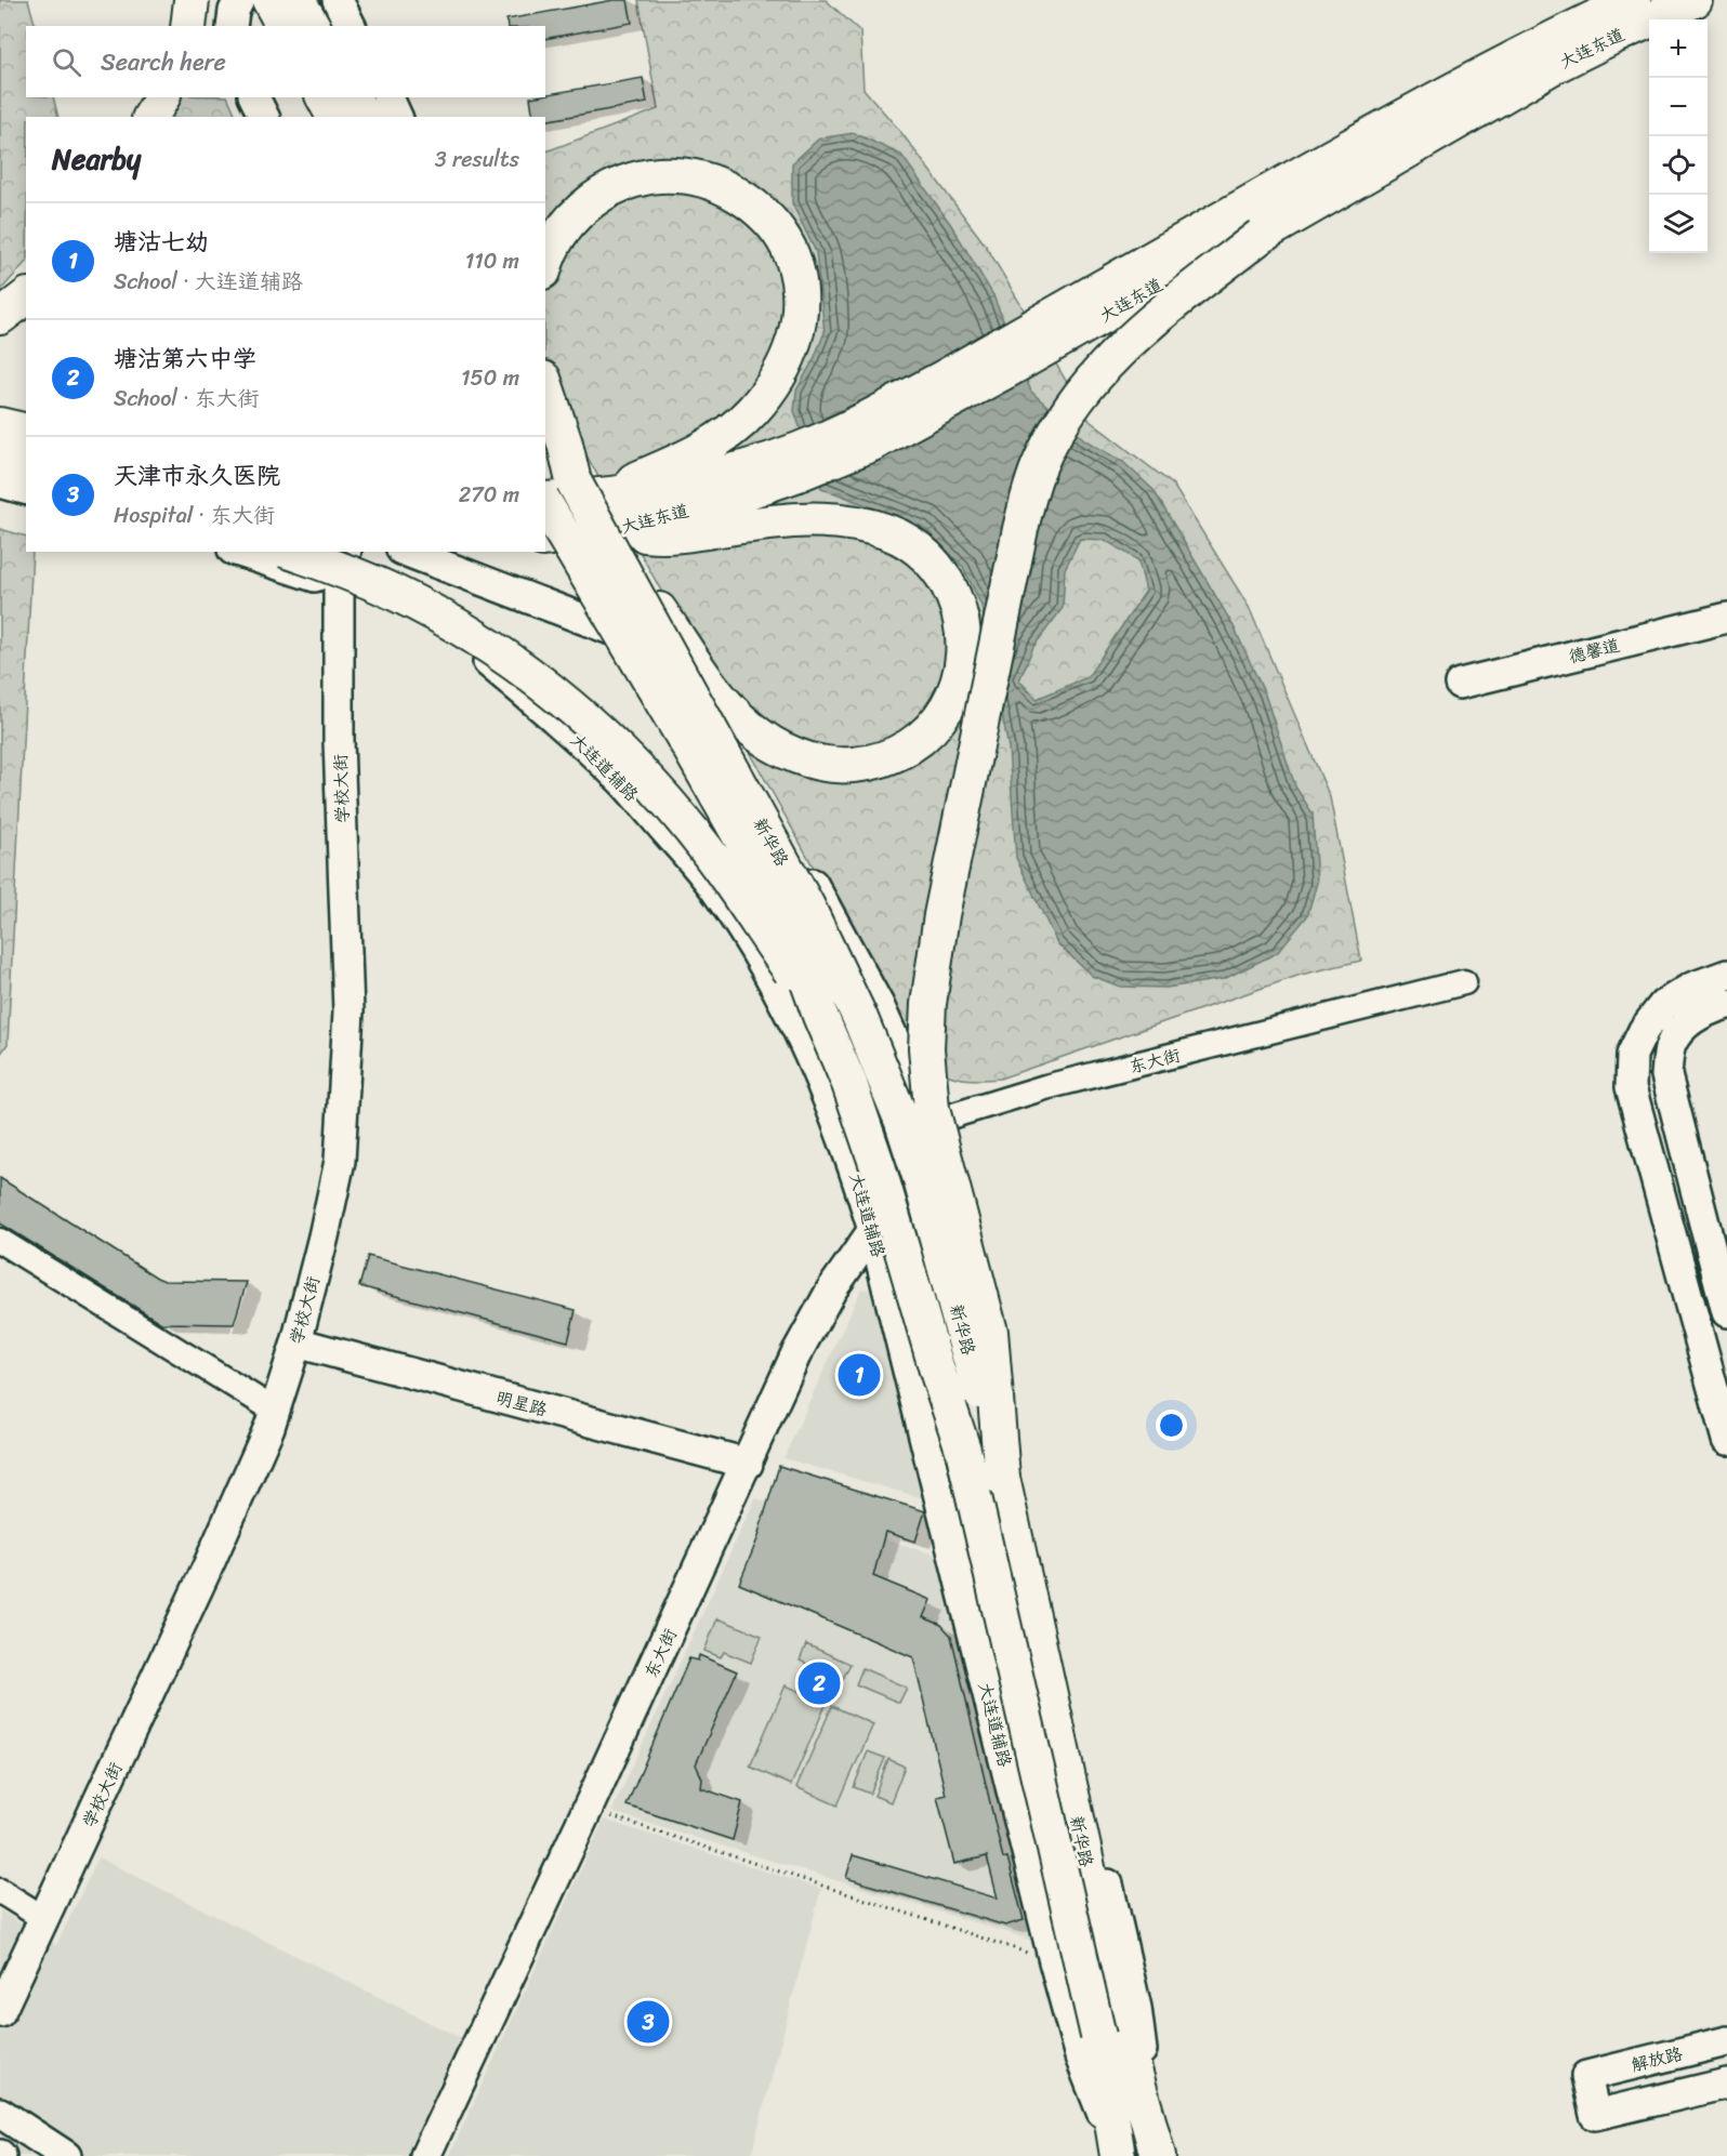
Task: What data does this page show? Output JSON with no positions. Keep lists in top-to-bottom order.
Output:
{
  "streets": {
    "main road": ["大连东道", "新华路"],
    "street": [
      "德馨道",
      "大连道辅路",
      "学校大街",
      "东大街",
      "明星路",
      "解放路"
    ]
  },
  "crossings": [
    ["大连东道", "新华路"],
    ["大连道辅路", "学校大街"],
    ["大连道辅路", "新华路"],
    ["大连道辅路", "东大街"],
    ["学校大街", "明星路"],
    ["东大街", "明星路"]
  ],
  "page": {
    "map_buttons": ["+", "−"],
    "search": "Search here",
    "heading": ["Nearby", "3 results"],
    "list": [
      {
        "mark": "1",
        "name": "塘沽七幼",
        "note": "School · 大连道辅路",
        "value": "110 m"
      },
      {
        "mark": "2",
        "name": "塘沽第六中学",
        "note": "School · 东大街",
        "value": "150 m"
      },
      {
        "mark": "3",
        "name": "天津市永久医院",
        "note": "Hospital · 东大街",
        "value": "270 m"
      }
    ],
    "pins": ["1", "2", "3"]
  }
}
